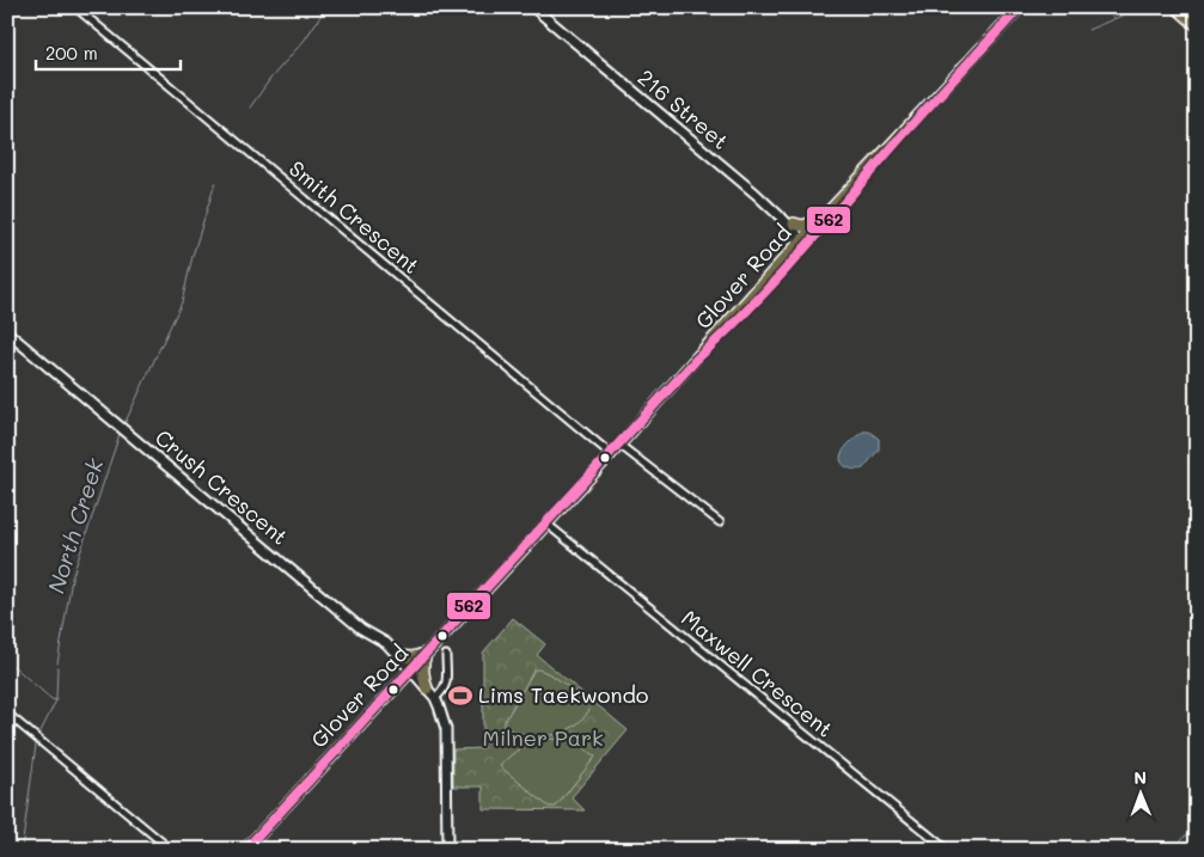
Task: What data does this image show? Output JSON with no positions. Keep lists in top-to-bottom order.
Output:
{
  "streets": {
    "highway": ["Glover Road"],
    "main road": ["216 Street", "Crush Crescent"],
    "street": ["Smith Crescent", "Maxwell Crescent"]
  },
  "crossings": [
    ["216 Street", "Glover Road"],
    ["Smith Crescent", "Glover Road"],
    ["Glover Road", "Crush Crescent"],
    ["Glover Road", "Maxwell Crescent"]
  ],
  "water": ["North Creek"],
  "parks": ["Milner Park"],
  "places": {
    "sports": ["Lims Taekwondo"]
  },
  "lines": ["transit line 562"],
  "scale_bar": "200 m",
  "north": "top"
}
